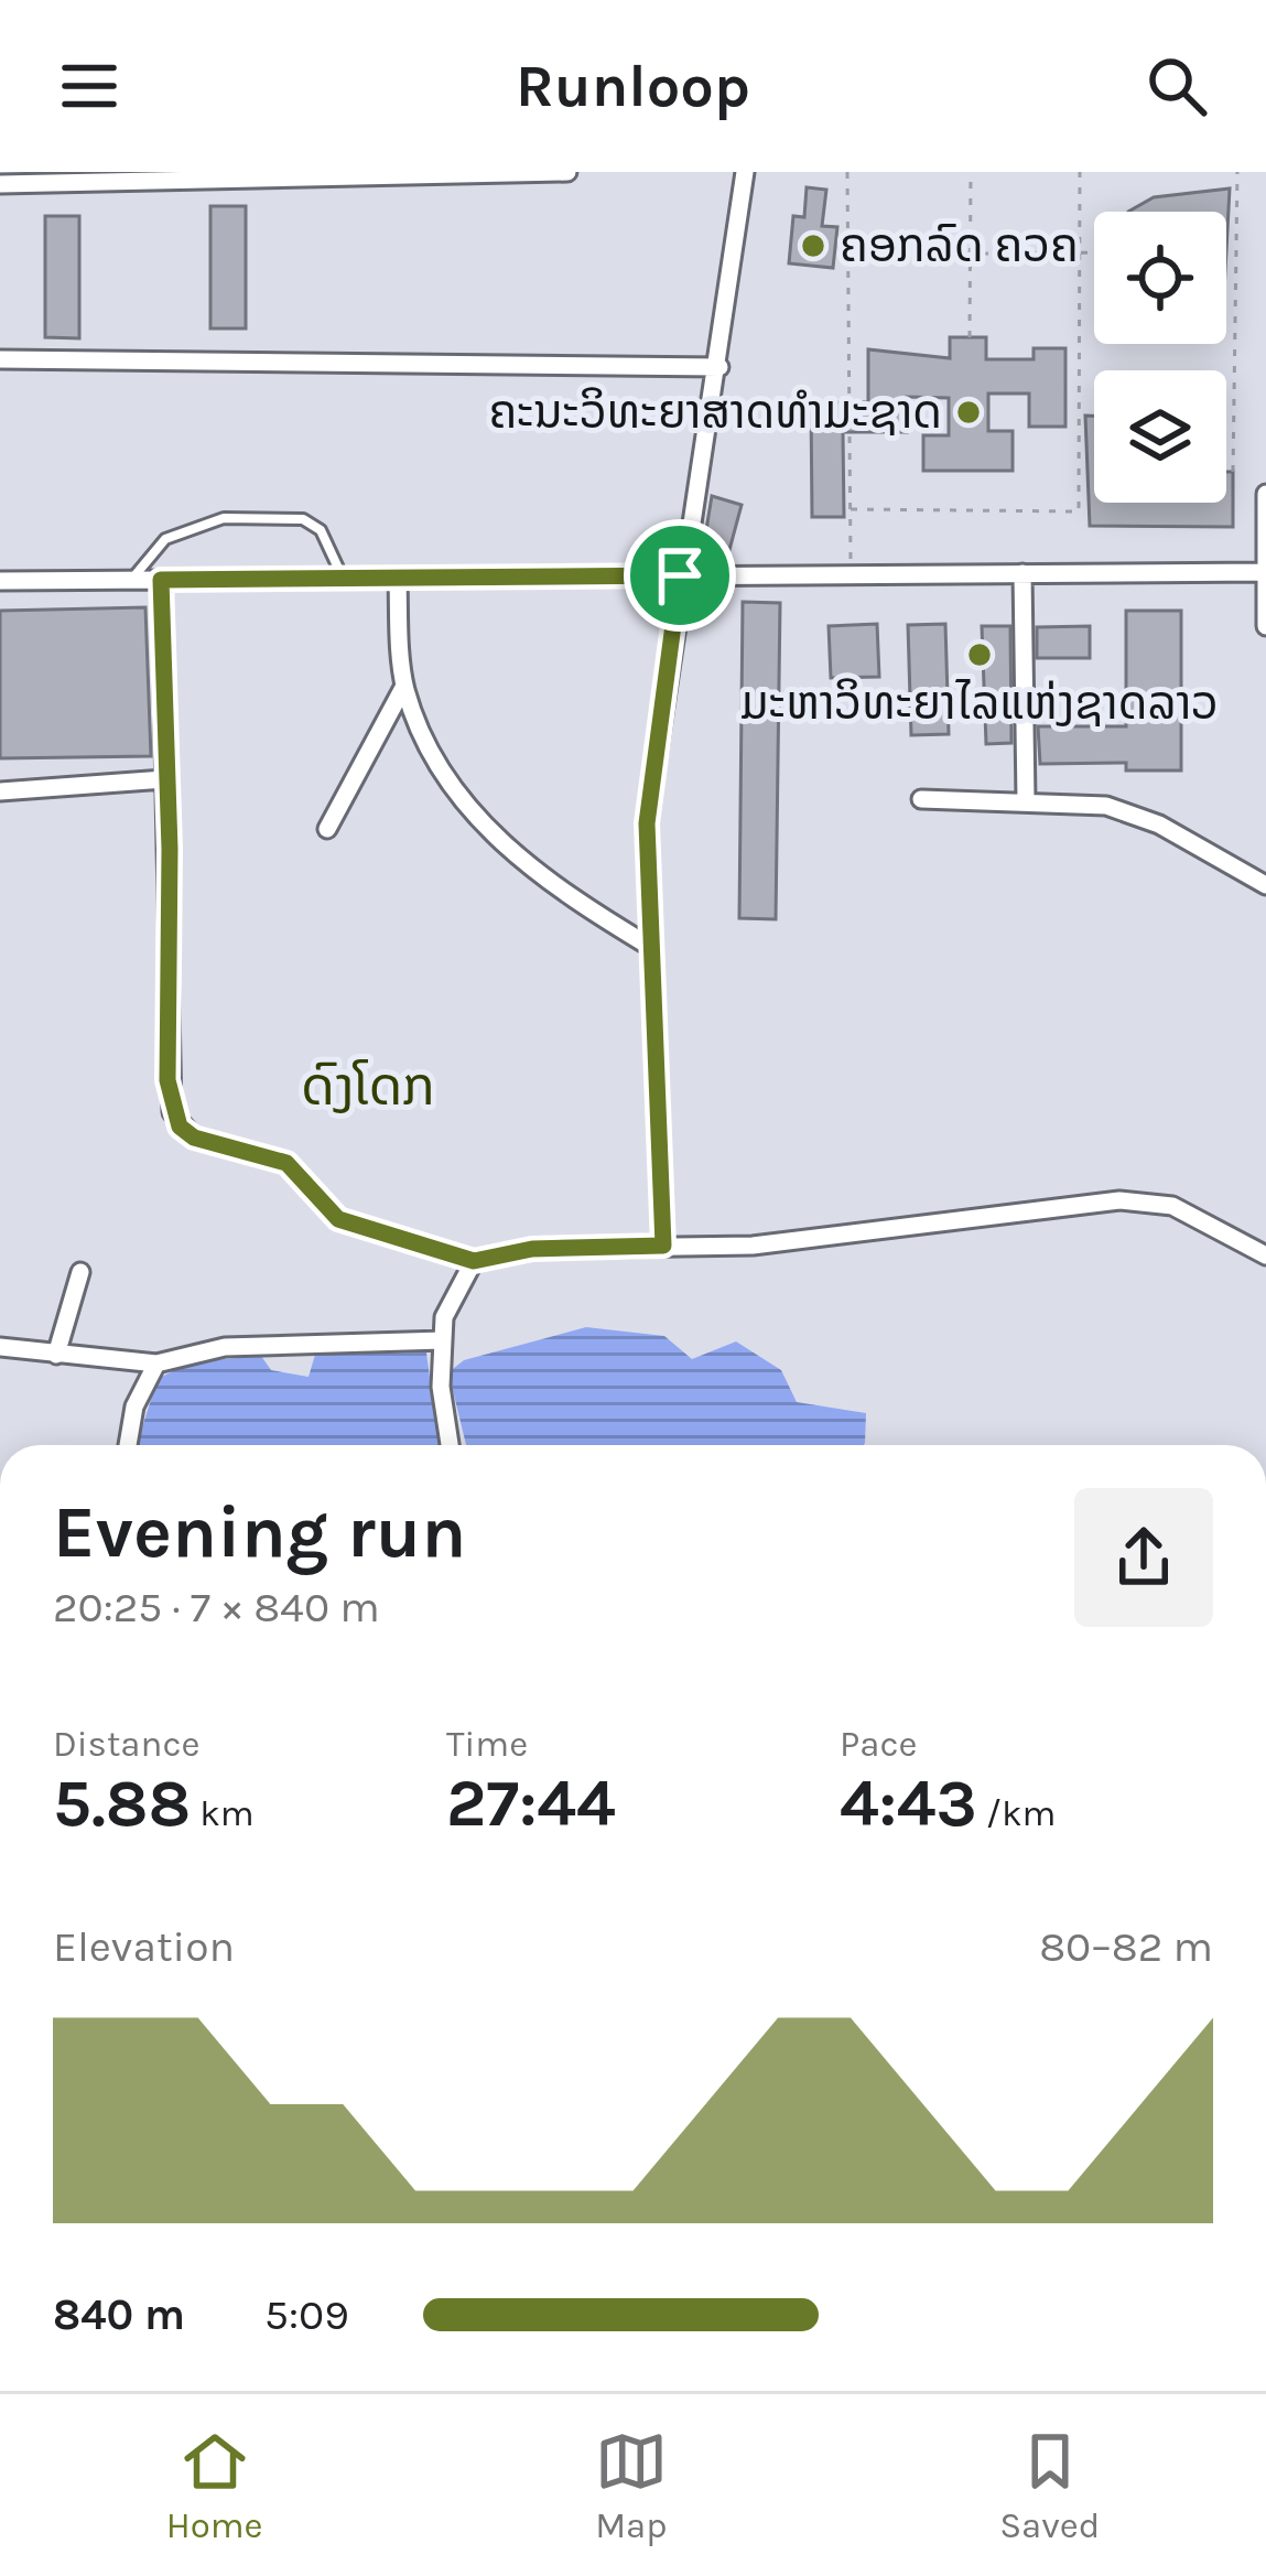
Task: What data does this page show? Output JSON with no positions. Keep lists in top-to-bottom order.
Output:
{
  "districts": ["ດົງໂດກ"],
  "places": ["ຄອກລົດ ຄວຄ", "ຄະນະວິທະຍາສາດທຳມະຊາດ", "ມະຫາວິທະຍາໄລແຫ່ງຊາດລາວ"],
  "page": {
    "header": "Runloop",
    "heading": ["Evening run", "20:25 · 7 × 840 m"],
    "stats": [
      ["Distance", "5.88 km"],
      ["Time", "27:44"],
      ["Pace", "4:43 /km"]
    ],
    "chart": ["Elevation", "80–82 m"],
    "list": [
      {
        "name": "840 m",
        "note": "5:09"
      }
    ],
    "tabs": ["Home", "Map", "Saved"]
  }
}
